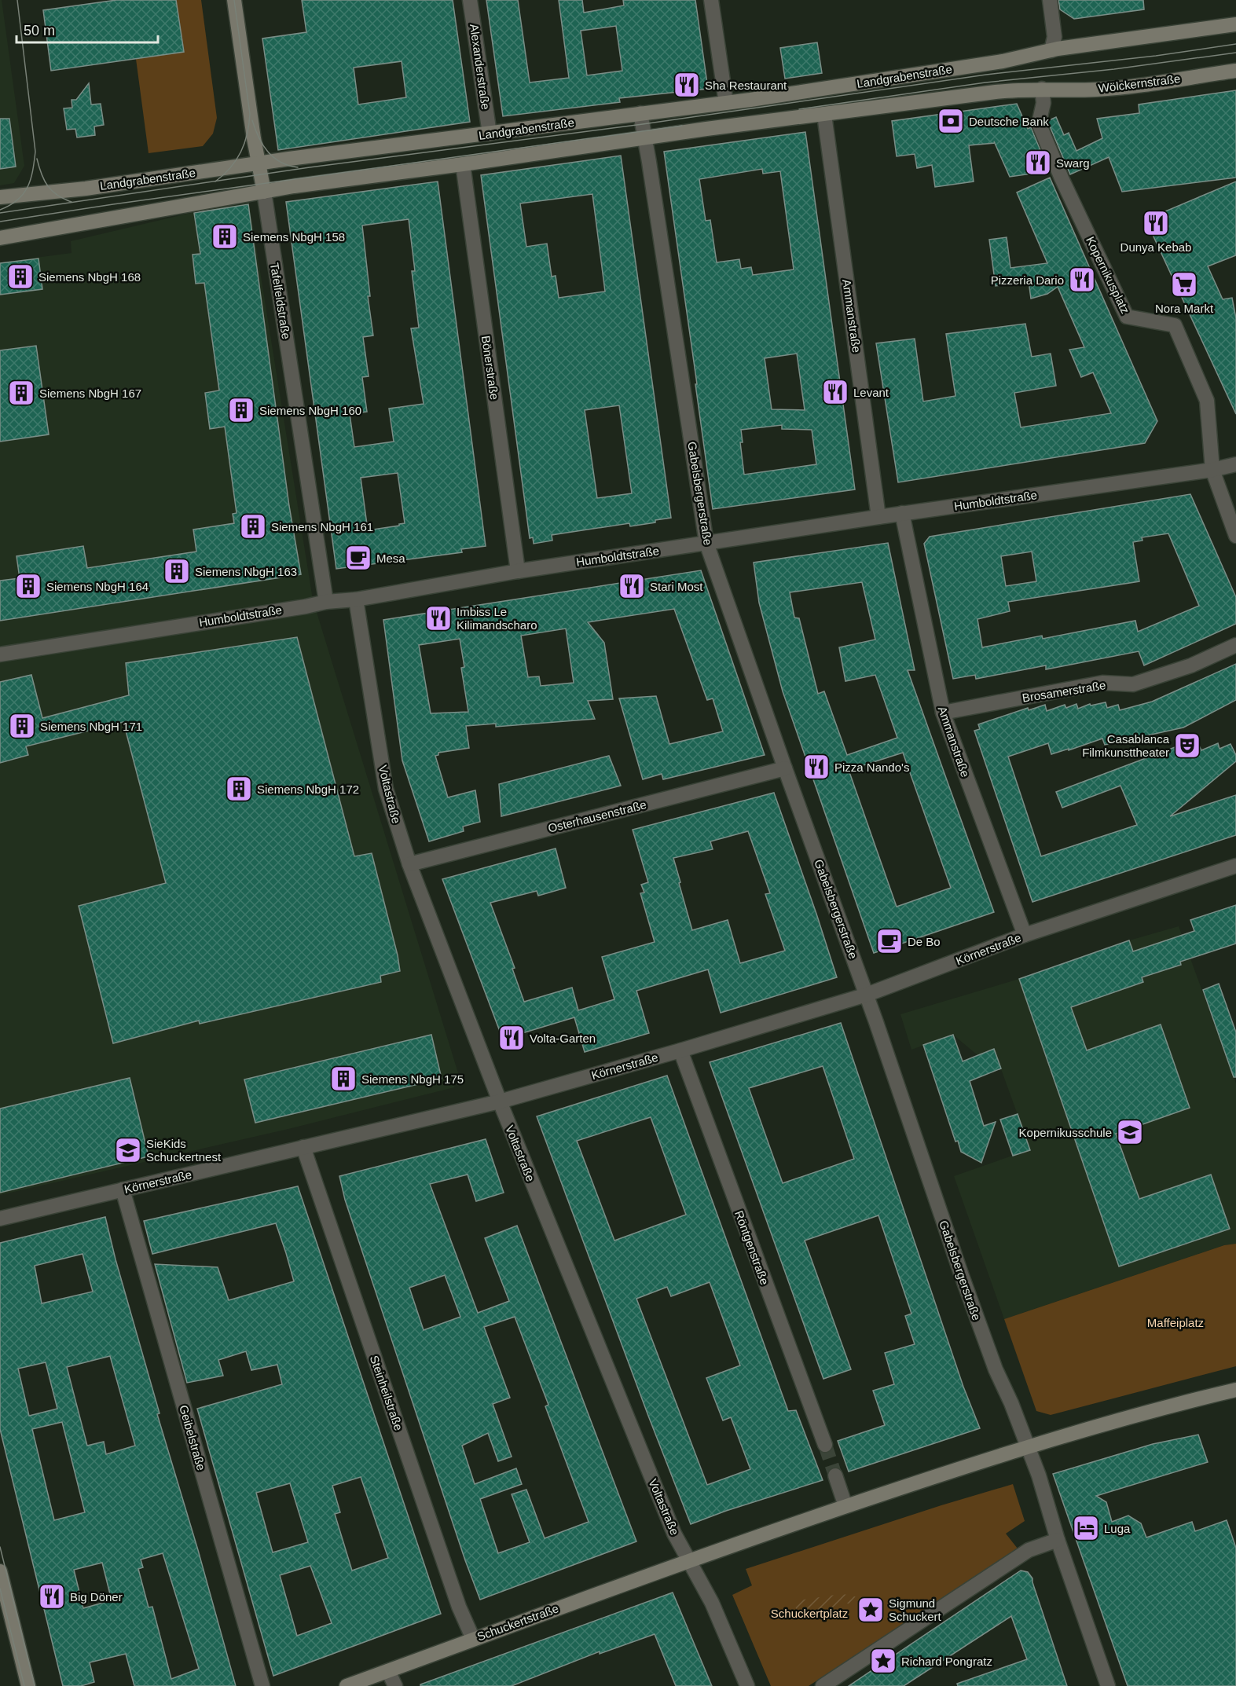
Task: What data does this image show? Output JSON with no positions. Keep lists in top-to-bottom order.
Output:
{
  "streets": {
    "main road": [
      "Landgrabenstraße",
      "Wölckernstraße",
      "Tafelfeldstraße",
      "Schuckertstraße"
    ],
    "street": [
      "Alexanderstraße",
      "Kopernikusplatz",
      "Ammanstraße",
      "Bönerstraße",
      "Gabelsbergerstraße",
      "Humboldtstraße",
      "Brosamerstraße",
      "Voltastraße",
      "Osterhausenstraße",
      "Körnerstraße",
      "Röntgenstraße",
      "Steinheilstraße",
      "Geibelstraße"
    ]
  },
  "crossings": [
    ["Alexanderstraße", "Landgrabenstraße"],
    ["Landgrabenstraße", "Tafelfeldstraße"],
    ["Landgrabenstraße", "Gabelsbergerstraße"],
    ["Wölckernstraße", "Kopernikusplatz"],
    ["Kopernikusplatz", "Humboldtstraße"],
    ["Tafelfeldstraße", "Humboldtstraße"],
    ["Ammanstraße", "Humboldtstraße"],
    ["Ammanstraße", "Brosamerstraße"],
    ["Ammanstraße", "Körnerstraße"],
    ["Bönerstraße", "Humboldtstraße"],
    ["Gabelsbergerstraße", "Humboldtstraße"],
    ["Gabelsbergerstraße", "Osterhausenstraße"],
    ["Gabelsbergerstraße", "Körnerstraße"],
    ["Humboldtstraße", "Voltastraße"],
    ["Voltastraße", "Osterhausenstraße"],
    ["Voltastraße", "Körnerstraße"],
    ["Voltastraße", "Schuckertstraße"],
    ["Körnerstraße", "Röntgenstraße"],
    ["Körnerstraße", "Steinheilstraße"],
    ["Körnerstraße", "Geibelstraße"],
    ["Steinheilstraße", "Schuckertstraße"]
  ],
  "parks": ["Maffeiplatz", "Schuckertplatz"],
  "places": {
    "restaurant": [
      "Sha Restaurant",
      "Swarg",
      "Dunya Kebab",
      "Pizzeria Dario",
      "Levant",
      "Stari Most",
      "Imbiss Le Kilimandscharo",
      "Pizza Nando's",
      "Volta-Garten",
      "Big Döner"
    ],
    "bank": ["Deutsche Bank"],
    "building": [
      "Siemens NbgH 158",
      "Siemens NbgH 168",
      "Siemens NbgH 167",
      "Siemens NbgH 160",
      "Siemens NbgH 161",
      "Siemens NbgH 163",
      "Siemens NbgH 164",
      "Siemens NbgH 171",
      "Siemens NbgH 172",
      "Siemens NbgH 175"
    ],
    "supermarket": ["Nora Markt"],
    "cafe": ["Mesa", "De Bo"],
    "theatre": ["Casablanca Filmkunsttheater"],
    "school or university": ["Kopernikusschule", "SieKids Schuckertnest"],
    "hotel": ["Luga"],
    "place": ["Sigmund Schuckert", "Richard Pongratz"]
  },
  "scale_bar": "50 m"
}
